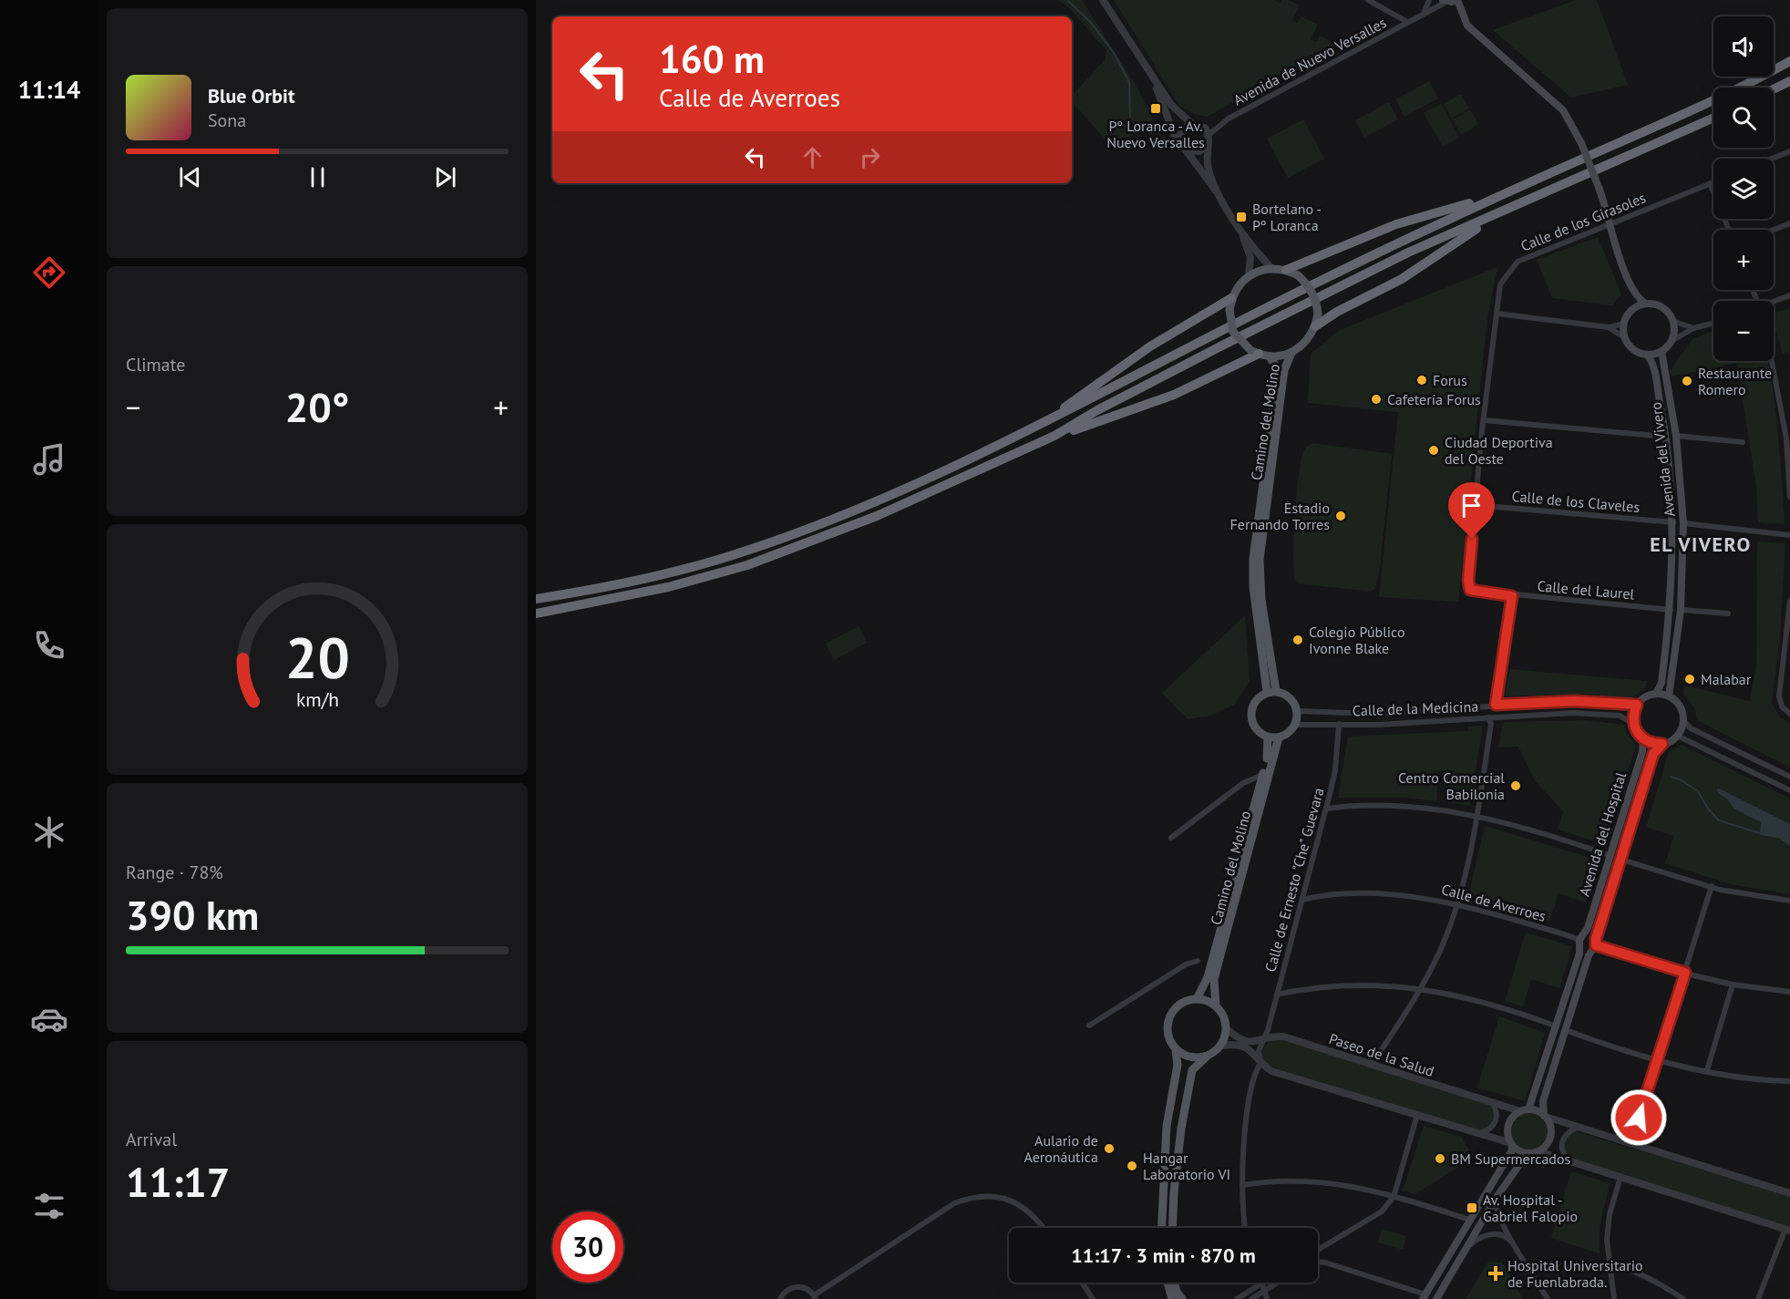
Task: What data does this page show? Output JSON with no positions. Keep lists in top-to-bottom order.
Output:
{
  "streets": {
    "main road": ["Camino del Molino", "Avenida del Vivero", "Avenida del Hospital"],
    "street": [
      "Avenida de Nuevo Versalles",
      "Calle de los Girasoles",
      "Calle de los Claveles",
      "Calle del Laurel",
      "Calle de la Medicina",
      "Calle de Ernesto \"Che\" Guevara",
      "Calle de Averroes",
      "Paseo de la Salud"
    ]
  },
  "crossings": [
    ["Calle de los Girasoles", "Calle de los Claveles"],
    ["Calle de los Girasoles", "Calle del Laurel"],
    ["Camino del Molino", "Calle de la Medicina"],
    ["Camino del Molino", "Paseo de la Salud"],
    ["Avenida del Vivero", "Calle de los Claveles"],
    ["Avenida del Vivero", "Calle del Laurel"],
    ["Avenida del Vivero", "Calle de la Medicina"],
    ["Avenida del Vivero", "Avenida del Hospital"],
    ["Calle de la Medicina", "Avenida del Hospital"],
    ["Calle de la Medicina", "Calle de Ernesto \"Che\" Guevara"],
    ["Avenida del Hospital", "Calle de Averroes"],
    ["Avenida del Hospital", "Paseo de la Salud"],
    ["Calle de Ernesto \"Che\" Guevara", "Calle de Averroes"],
    ["Calle de Ernesto \"Che\" Guevara", "Paseo de la Salud"]
  ],
  "districts": ["EL VIVERO"],
  "places": {
    "transit": ["Pº Loranca - Av. Nuevo Versalles", "Bortelano - Pº Loranca", "Av. Hospital - Gabriel Falopio"],
    "other": [
      "Forus",
      "Restaurante Romero",
      "Cafetería Forus",
      "Ciudad Deportiva del Oeste",
      "Estadio Fernando Torres",
      "Colegio Público Ivonne Blake",
      "Malabar",
      "Centro Comercial Babilonia",
      "Aulario de Aeronáutica",
      "BM Supermercados",
      "Hangar Laboratorio VI"
    ],
    "health": ["Hospital Universitario de Fuenlabrada."]
  },
  "page": {
    "tabs": "11:14",
    "map_buttons": ["+", "−"],
    "turn": ["160 m", "Calle de Averroes"],
    "song": ["Blue Orbit", "Sona"],
    "tile": [
      "Climate",
      ["Range · 78%", "390 km"],
      ["Arrival", "11:17"]
    ],
    "heat": ["−", "20°", "+"],
    "limit": "30",
    "trip": "11:17 · 3 min · 870 m",
    "gauge": ["20", "km/h"]
  }
}
